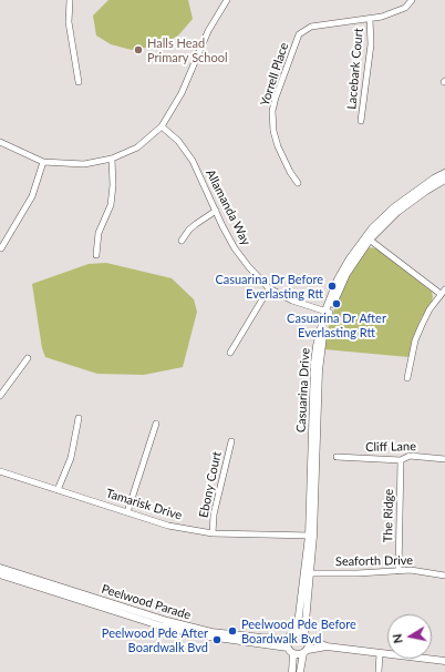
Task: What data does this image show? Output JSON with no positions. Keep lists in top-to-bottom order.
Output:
{
  "streets": {
    "street": [
      "Lacebark Court",
      "Yorrell Place",
      "Allamanda Way",
      "Casuarina Drive",
      "Cliff Lane",
      "Ebony Court",
      "Tamarisk Drive",
      "The Ridge",
      "Seaforth Drive",
      "Peelwood Parade"
    ]
  },
  "crossings": [
    ["Lacebark Court", "Yorrell Place"],
    ["Allamanda Way", "Casuarina Drive"],
    ["Casuarina Drive", "Tamarisk Drive"],
    ["Casuarina Drive", "Seaforth Drive"],
    ["Casuarina Drive", "Peelwood Parade"],
    ["Cliff Lane", "The Ridge"],
    ["Ebony Court", "Tamarisk Drive"],
    ["The Ridge", "Seaforth Drive"]
  ],
  "places": [
    "Halls Head Primary School",
    "Casuarina Dr Before Everlasting Rtt",
    "Casuarina Dr After Everlasting Rtt",
    "Peelwood Pde Before Boardwalk Bvd",
    "Peelwood Pde After Boardwalk Bvd"
  ],
  "north": "left"
}
